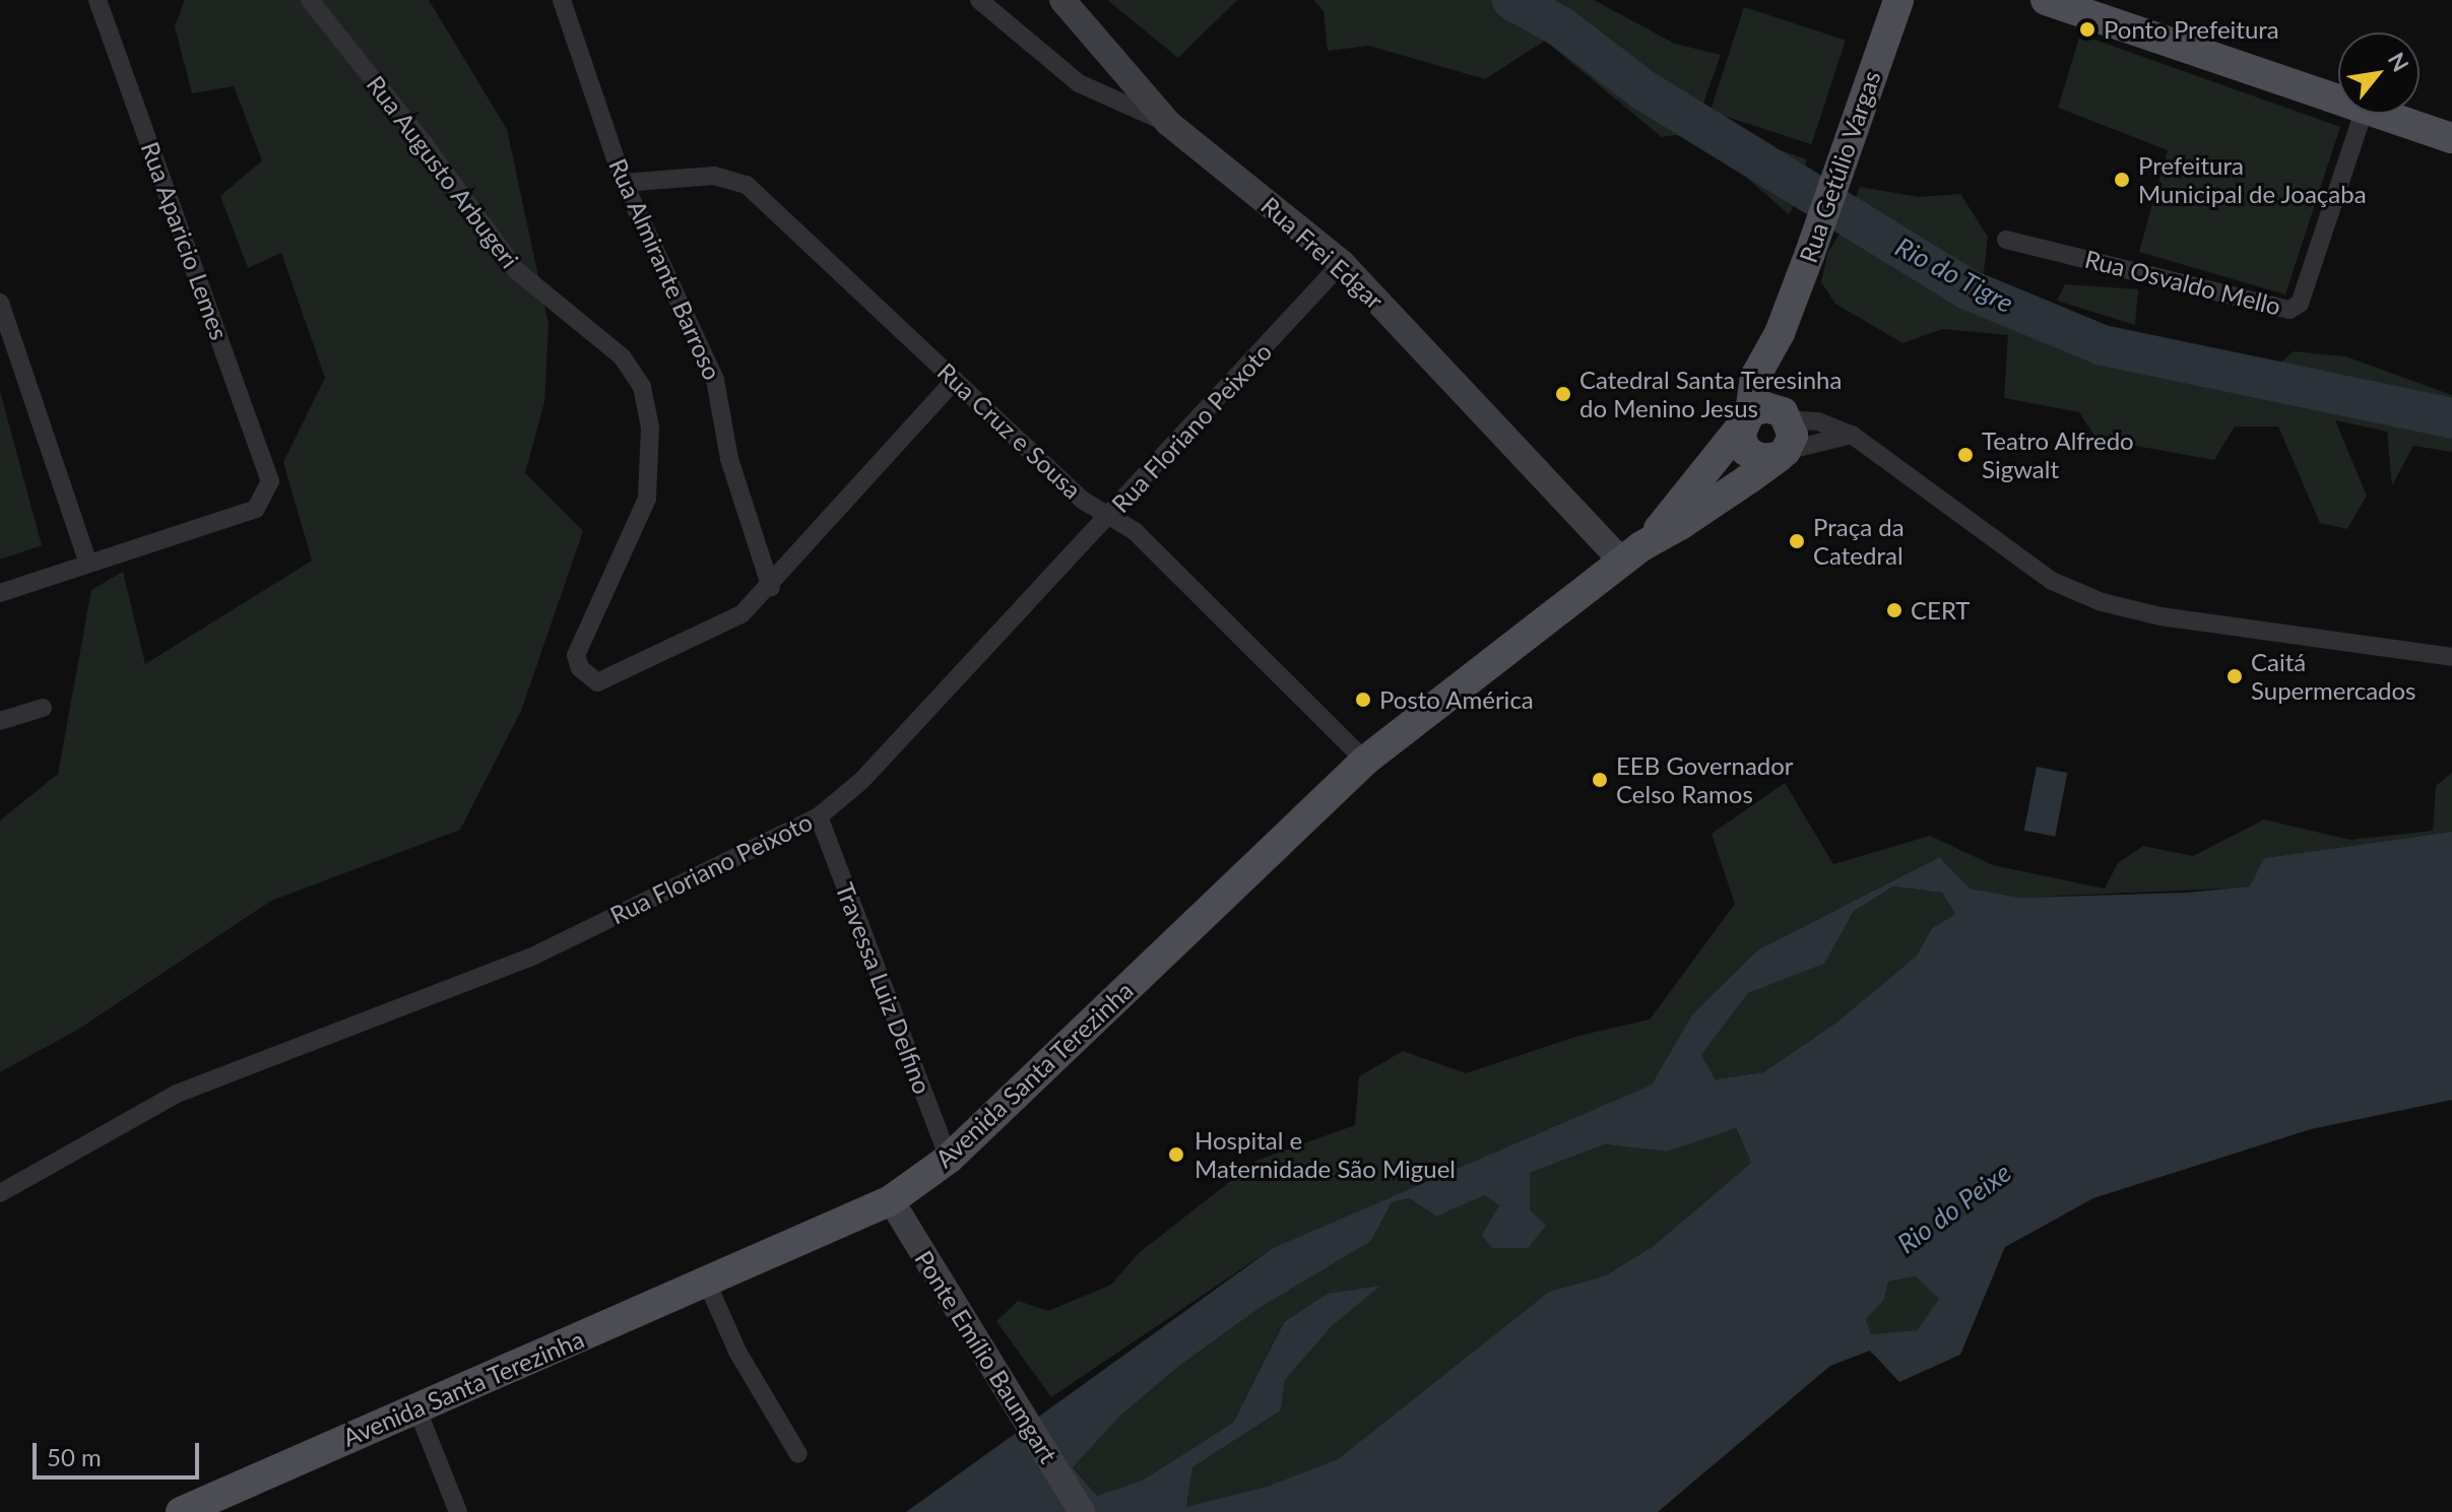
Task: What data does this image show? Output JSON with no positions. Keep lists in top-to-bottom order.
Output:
{
  "streets": {
    "main road": ["Rua Getúlio Vargas", "Avenida Santa Terezinha"],
    "street": [
      "Rua Augusto Arbugeri",
      "Rua Aparicio Lemes",
      "Rua Frei Edgar",
      "Rua Almirante Barroso",
      "Rua Osvaldo Mello",
      "Rua Floriano Peixoto",
      "Rua Cruz e Sousa",
      "Travessa Luiz Delfino",
      "Ponte Emílio Baumgart"
    ]
  },
  "crossings": [
    ["Rua Getúlio Vargas", "Avenida Santa Terezinha"],
    ["Rua Augusto Arbugeri", "Rua Almirante Barroso"],
    ["Rua Augusto Arbugeri", "Rua Cruz e Sousa"],
    ["Rua Frei Edgar", "Rua Floriano Peixoto"],
    ["Rua Frei Edgar", "Avenida Santa Terezinha"],
    ["Rua Almirante Barroso", "Rua Cruz e Sousa"],
    ["Rua Floriano Peixoto", "Rua Cruz e Sousa"],
    ["Rua Floriano Peixoto", "Travessa Luiz Delfino"],
    ["Rua Cruz e Sousa", "Avenida Santa Terezinha"],
    ["Travessa Luiz Delfino", "Avenida Santa Terezinha"],
    ["Avenida Santa Terezinha", "Ponte Emílio Baumgart"]
  ],
  "water": ["Rio do Tigre", "Rio do Peixe"],
  "places": [
    "Ponto Prefeitura",
    "Prefeitura Municipal de Joaçaba",
    "Catedral Santa Teresinha do Menino Jesus",
    "Teatro Alfredo Sigwalt",
    "Praça da Catedral",
    "CERT",
    "Caitá Supermercados",
    "Posto América",
    "EEB Governador Celso Ramos",
    "Hospital e Maternidade São Miguel"
  ],
  "scale_bar": "50 m",
  "north": "top right"
}
